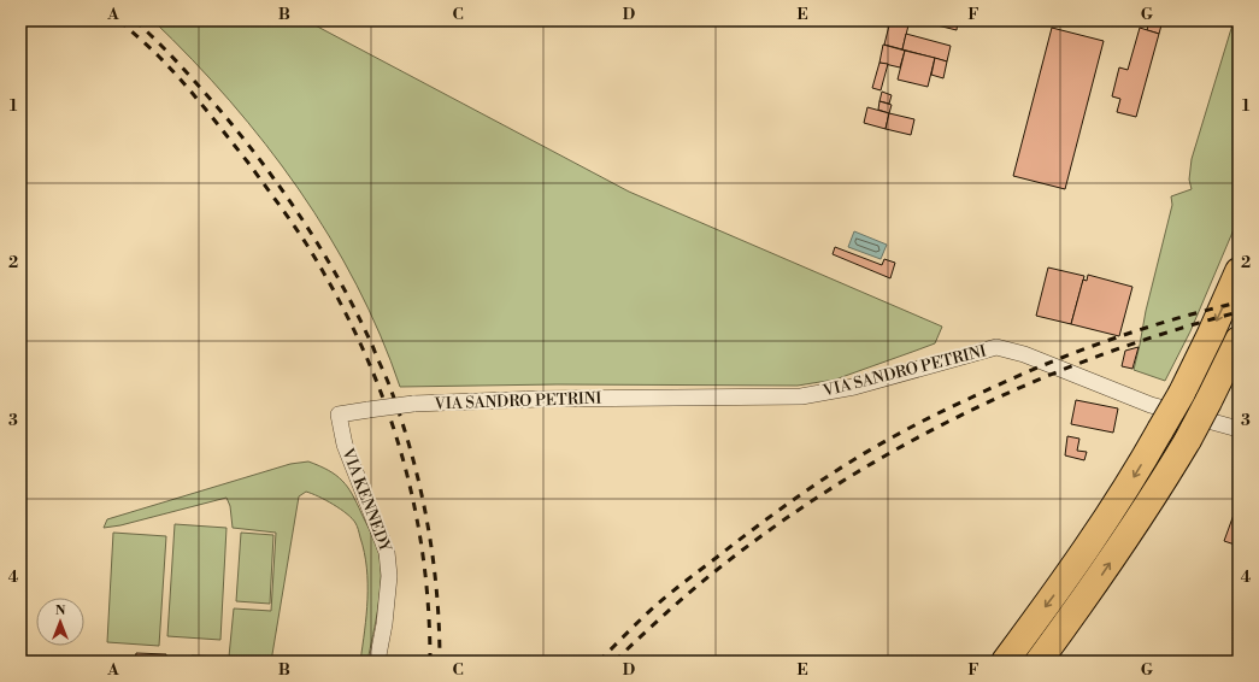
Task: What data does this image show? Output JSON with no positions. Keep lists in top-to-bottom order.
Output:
{
  "streets": {
    "street": ["VIA SANDRO PETRINI", "VIA KENNEDY"]
  },
  "crossings": [
    ["VIA SANDRO PETRINI", "VIA KENNEDY"]
  ],
  "north": "top",
  "grid": {
    "columns": [
      "A",
      "B",
      "C",
      "D",
      "E",
      "F",
      "G"
    ],
    "rows": [
      "1",
      "2",
      "3",
      "4"
    ]
  }
}
